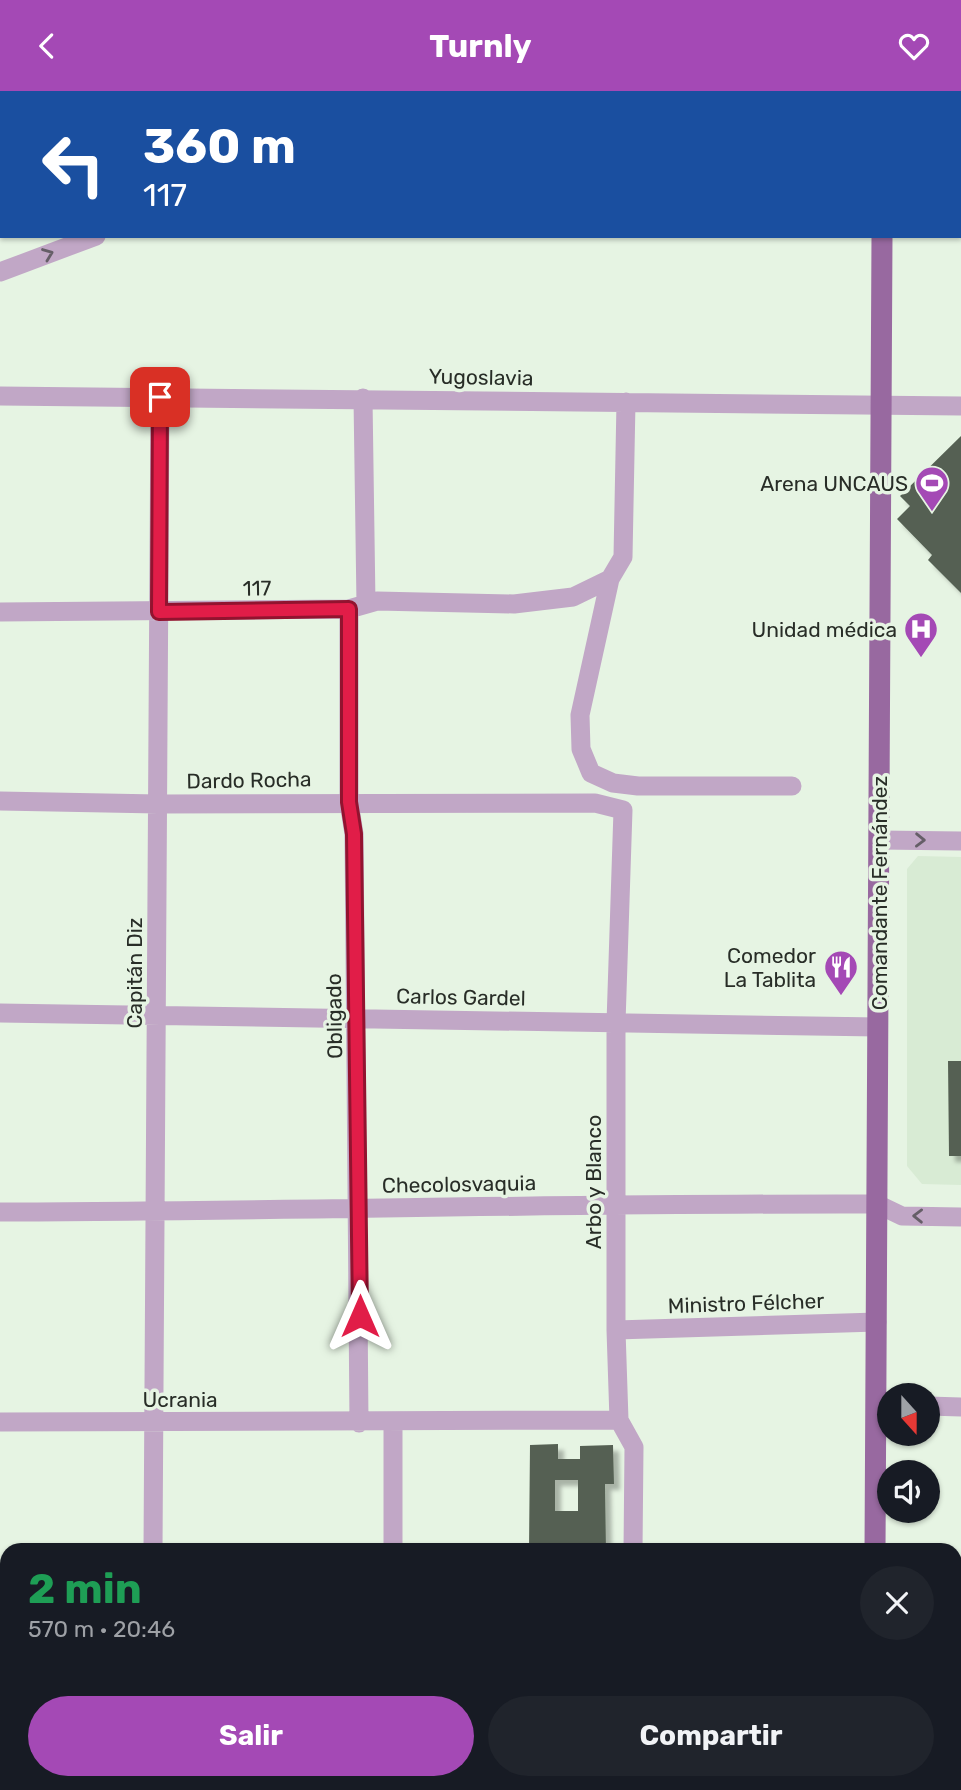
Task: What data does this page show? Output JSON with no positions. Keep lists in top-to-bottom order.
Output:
{
  "streets": {
    "main road": ["Comandante Fernández"],
    "street": [
      "Yugoslavia",
      "117",
      "Dardo Rocha",
      "Capitán Diz",
      "Carlos Gardel",
      "Obligado",
      "Arbo y Blanco",
      "Checolosvaquia",
      "Ministro Félcher",
      "Ucrania"
    ]
  },
  "crossings": [
    ["Yugoslavia", "Comandante Fernández"],
    ["Yugoslavia", "Capitán Diz"],
    ["Yugoslavia", "Obligado"],
    ["117", "Capitán Diz"],
    ["117", "Obligado"],
    ["Dardo Rocha", "Capitán Diz"],
    ["Dardo Rocha", "Obligado"],
    ["Dardo Rocha", "Arbo y Blanco"],
    ["Comandante Fernández", "Carlos Gardel"],
    ["Comandante Fernández", "Checolosvaquia"],
    ["Comandante Fernández", "Ministro Félcher"],
    ["Capitán Diz", "Carlos Gardel"],
    ["Capitán Diz", "Checolosvaquia"],
    ["Capitán Diz", "Ucrania"],
    ["Carlos Gardel", "Obligado"],
    ["Carlos Gardel", "Arbo y Blanco"],
    ["Obligado", "Checolosvaquia"],
    ["Obligado", "Ucrania"],
    ["Arbo y Blanco", "Checolosvaquia"],
    ["Arbo y Blanco", "Ministro Félcher"]
  ],
  "places": {
    "sports": ["Arena UNCAUS"],
    "hospital": ["Unidad médica"],
    "restaurant": ["Comedor La Tablita"]
  },
  "north": "bottom",
  "page": {
    "header": "Turnly",
    "turn": ["360 m", "117"],
    "heading": ["2 min", "570 m · 20:46"],
    "buttons": ["Salir", "Compartir"]
  }
}
